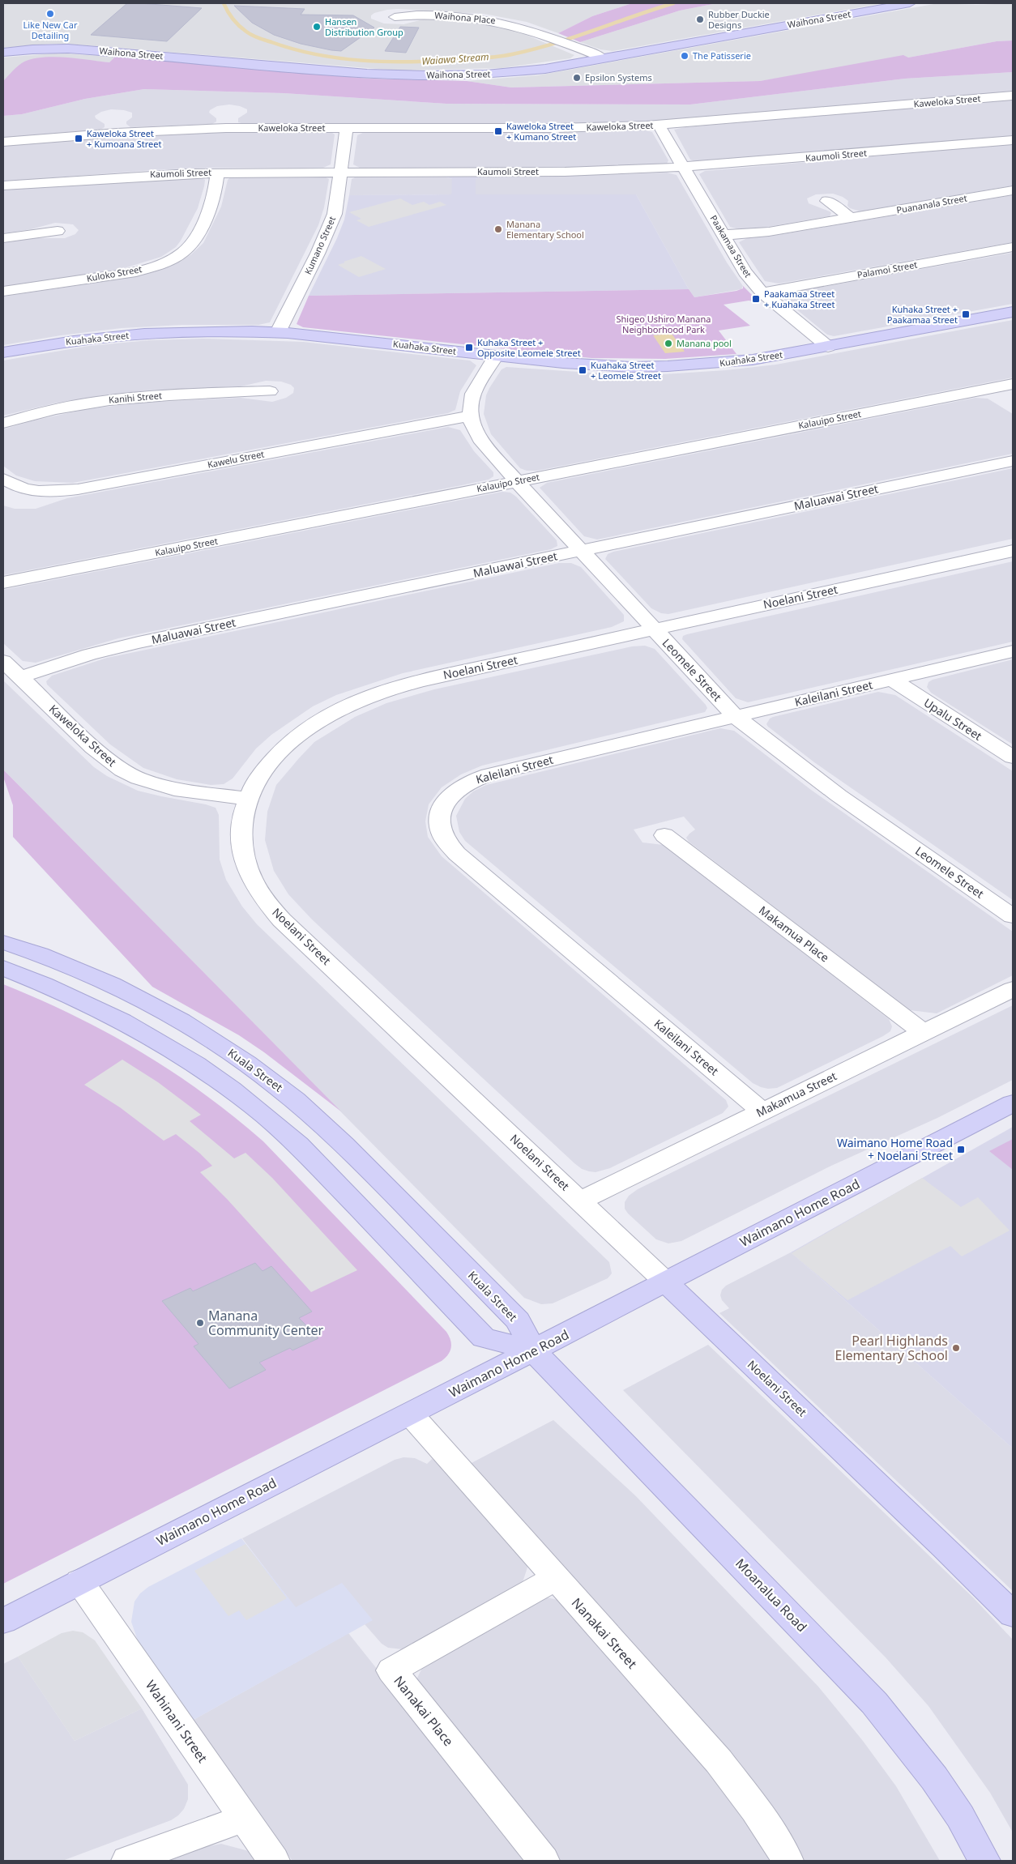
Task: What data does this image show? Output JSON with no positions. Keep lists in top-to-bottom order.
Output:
{
  "streets": {
    "street": [
      "Waihona Place",
      "Waihona Street",
      "Kaweloka Street",
      "Kaumoli Street",
      "Puananala Street",
      "Kumano Street",
      "Paakamaa Street",
      "Palamoi Street",
      "Kuloko Street",
      "Kuahaka Street",
      "Kanihi Street",
      "Kalauipo Street",
      "Kawelu Street",
      "Maluawai Street",
      "Noelani Street",
      "Leomele Street",
      "Kaleilani Street",
      "Upalu Street",
      "Makamua Place",
      "Kuala Street",
      "Makamua Street",
      "Waimano Home Road",
      "Moanalua Road",
      "Nanakai Street",
      "Nanakai Place",
      "Wahinani Street"
    ]
  },
  "crossings": [
    ["Waihona Place", "Waihona Street"],
    ["Kaweloka Street", "Kumano Street"],
    ["Kaweloka Street", "Paakamaa Street"],
    ["Kaweloka Street", "Maluawai Street"],
    ["Kaweloka Street", "Noelani Street"],
    ["Kaumoli Street", "Kumano Street"],
    ["Kaumoli Street", "Paakamaa Street"],
    ["Kaumoli Street", "Kuloko Street"],
    ["Puananala Street", "Paakamaa Street"],
    ["Kumano Street", "Kuahaka Street"],
    ["Paakamaa Street", "Palamoi Street"],
    ["Paakamaa Street", "Kuahaka Street"],
    ["Kalauipo Street", "Leomele Street"],
    ["Kawelu Street", "Leomele Street"],
    ["Maluawai Street", "Leomele Street"],
    ["Noelani Street", "Leomele Street"],
    ["Noelani Street", "Makamua Street"],
    ["Noelani Street", "Waimano Home Road"],
    ["Leomele Street", "Kaleilani Street"],
    ["Kaleilani Street", "Upalu Street"],
    ["Kaleilani Street", "Makamua Street"],
    ["Makamua Place", "Makamua Street"],
    ["Kuala Street", "Waimano Home Road"],
    ["Kuala Street", "Moanalua Road"],
    ["Waimano Home Road", "Moanalua Road"],
    ["Waimano Home Road", "Nanakai Street"],
    ["Waimano Home Road", "Wahinani Street"],
    ["Nanakai Street", "Nanakai Place"]
  ],
  "water": ["Waiawa Stream"],
  "parks": ["Shigeo Ushiro Manana Neighborhood Park"],
  "places": {
    "other": [
      "Like New Car Detailing",
      "Rubber Duckie Designs",
      "Hansen Distribution Group",
      "The Patisserie",
      "Epsilon Systems",
      "Manana Elementary School",
      "Manana pool",
      "Manana Community Center",
      "Pearl Highlands Elementary School"
    ],
    "transit": [
      "Kaweloka Street + Kumano Street",
      "Kaweloka Street + Kumoana Street",
      "Paakamaa Street + Kuahaka Street",
      "Kuhaka Street + Paakamaa Street",
      "Kuhaka Street + Opposite Leomele Street",
      "Kuahaka Street + Leomele Street",
      "Waimano Home Road + Noelani Street"
    ]
  }
}
